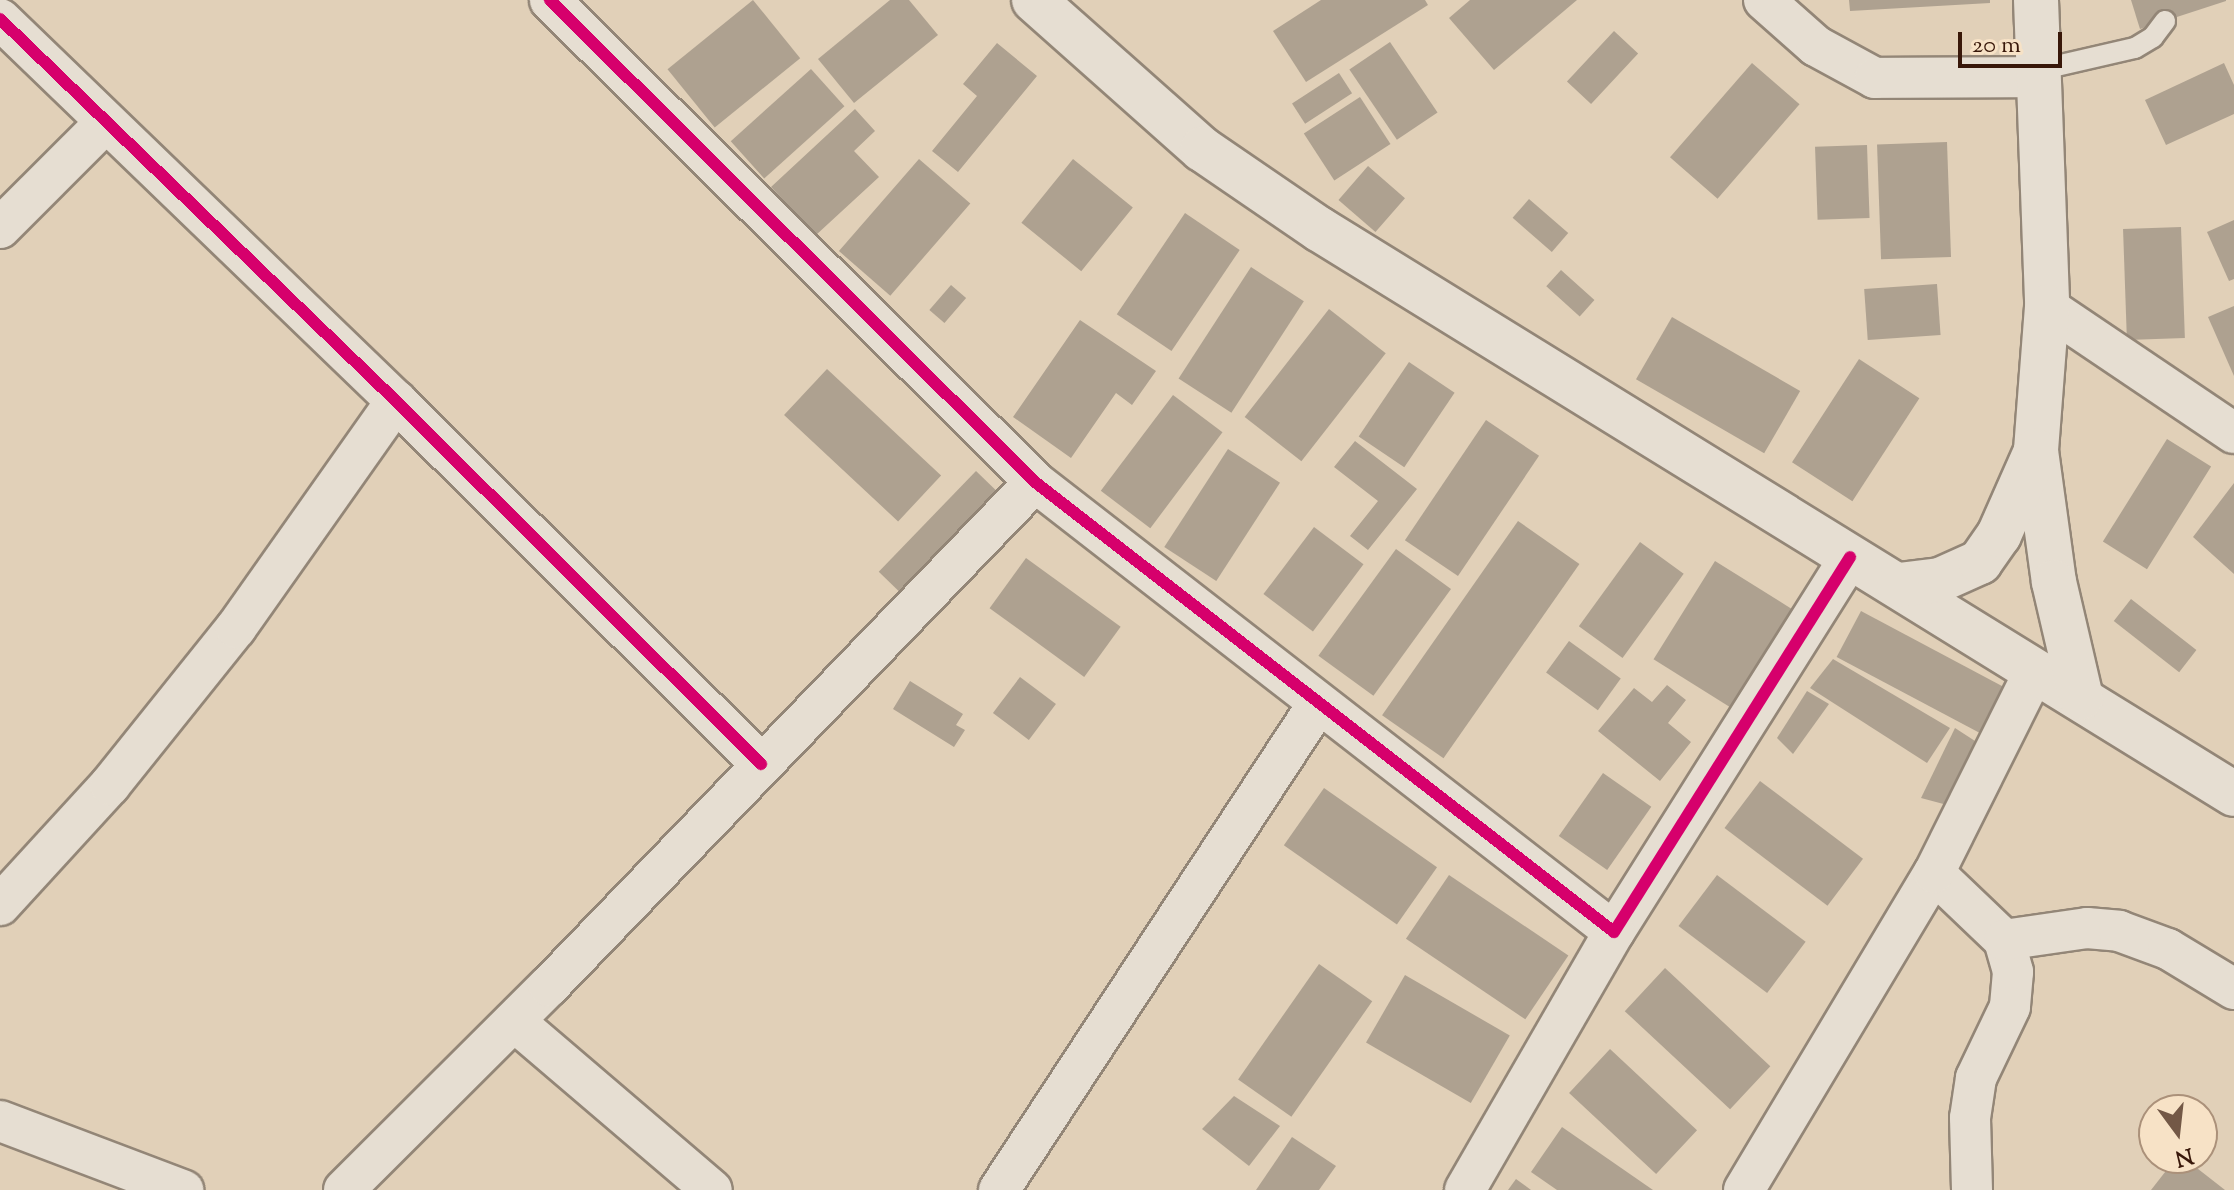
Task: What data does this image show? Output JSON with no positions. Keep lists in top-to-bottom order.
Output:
{
  "scale_bar": "20 m",
  "north": "bottom"
}
